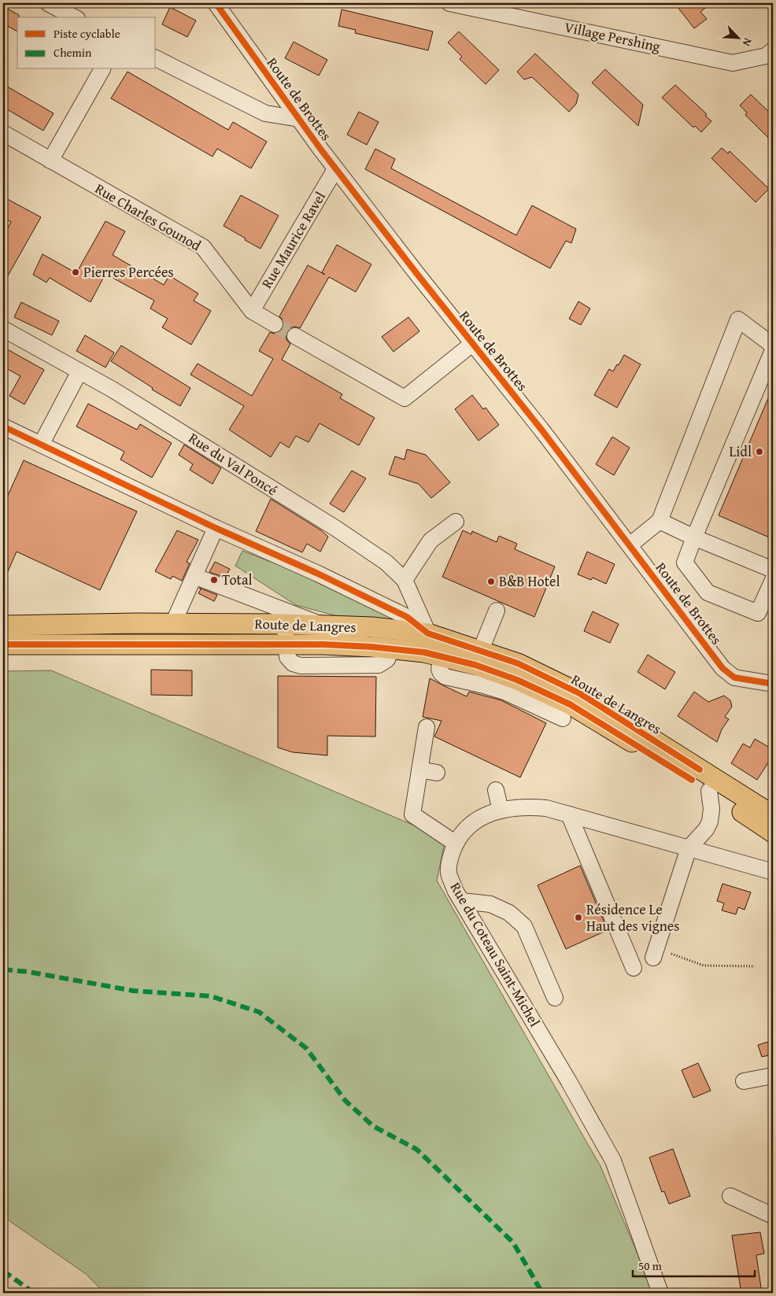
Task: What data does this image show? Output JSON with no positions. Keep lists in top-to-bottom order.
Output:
{
  "streets": {
    "main road": ["Route de Langres"],
    "street": [
      "Village Pershing",
      "Route de Brottes",
      "Rue Charles Gounod",
      "Rue Maurice Ravel",
      "Rue du Val Poncé",
      "Rue du Coteau Saint-Michel"
    ]
  },
  "crossings": [
    ["Route de Brottes", "Rue Maurice Ravel"],
    ["Rue Charles Gounod", "Rue Maurice Ravel"],
    ["Rue du Val Poncé", "Route de Langres"]
  ],
  "places": [
    "Pierres Percées",
    "Lidl",
    "Total",
    "B&B Hotel",
    "Résidence Le Haut des vignes"
  ],
  "legend": ["Piste cyclable", "Chemin"],
  "scale_bar": "50 m",
  "north": "bottom right"
}
